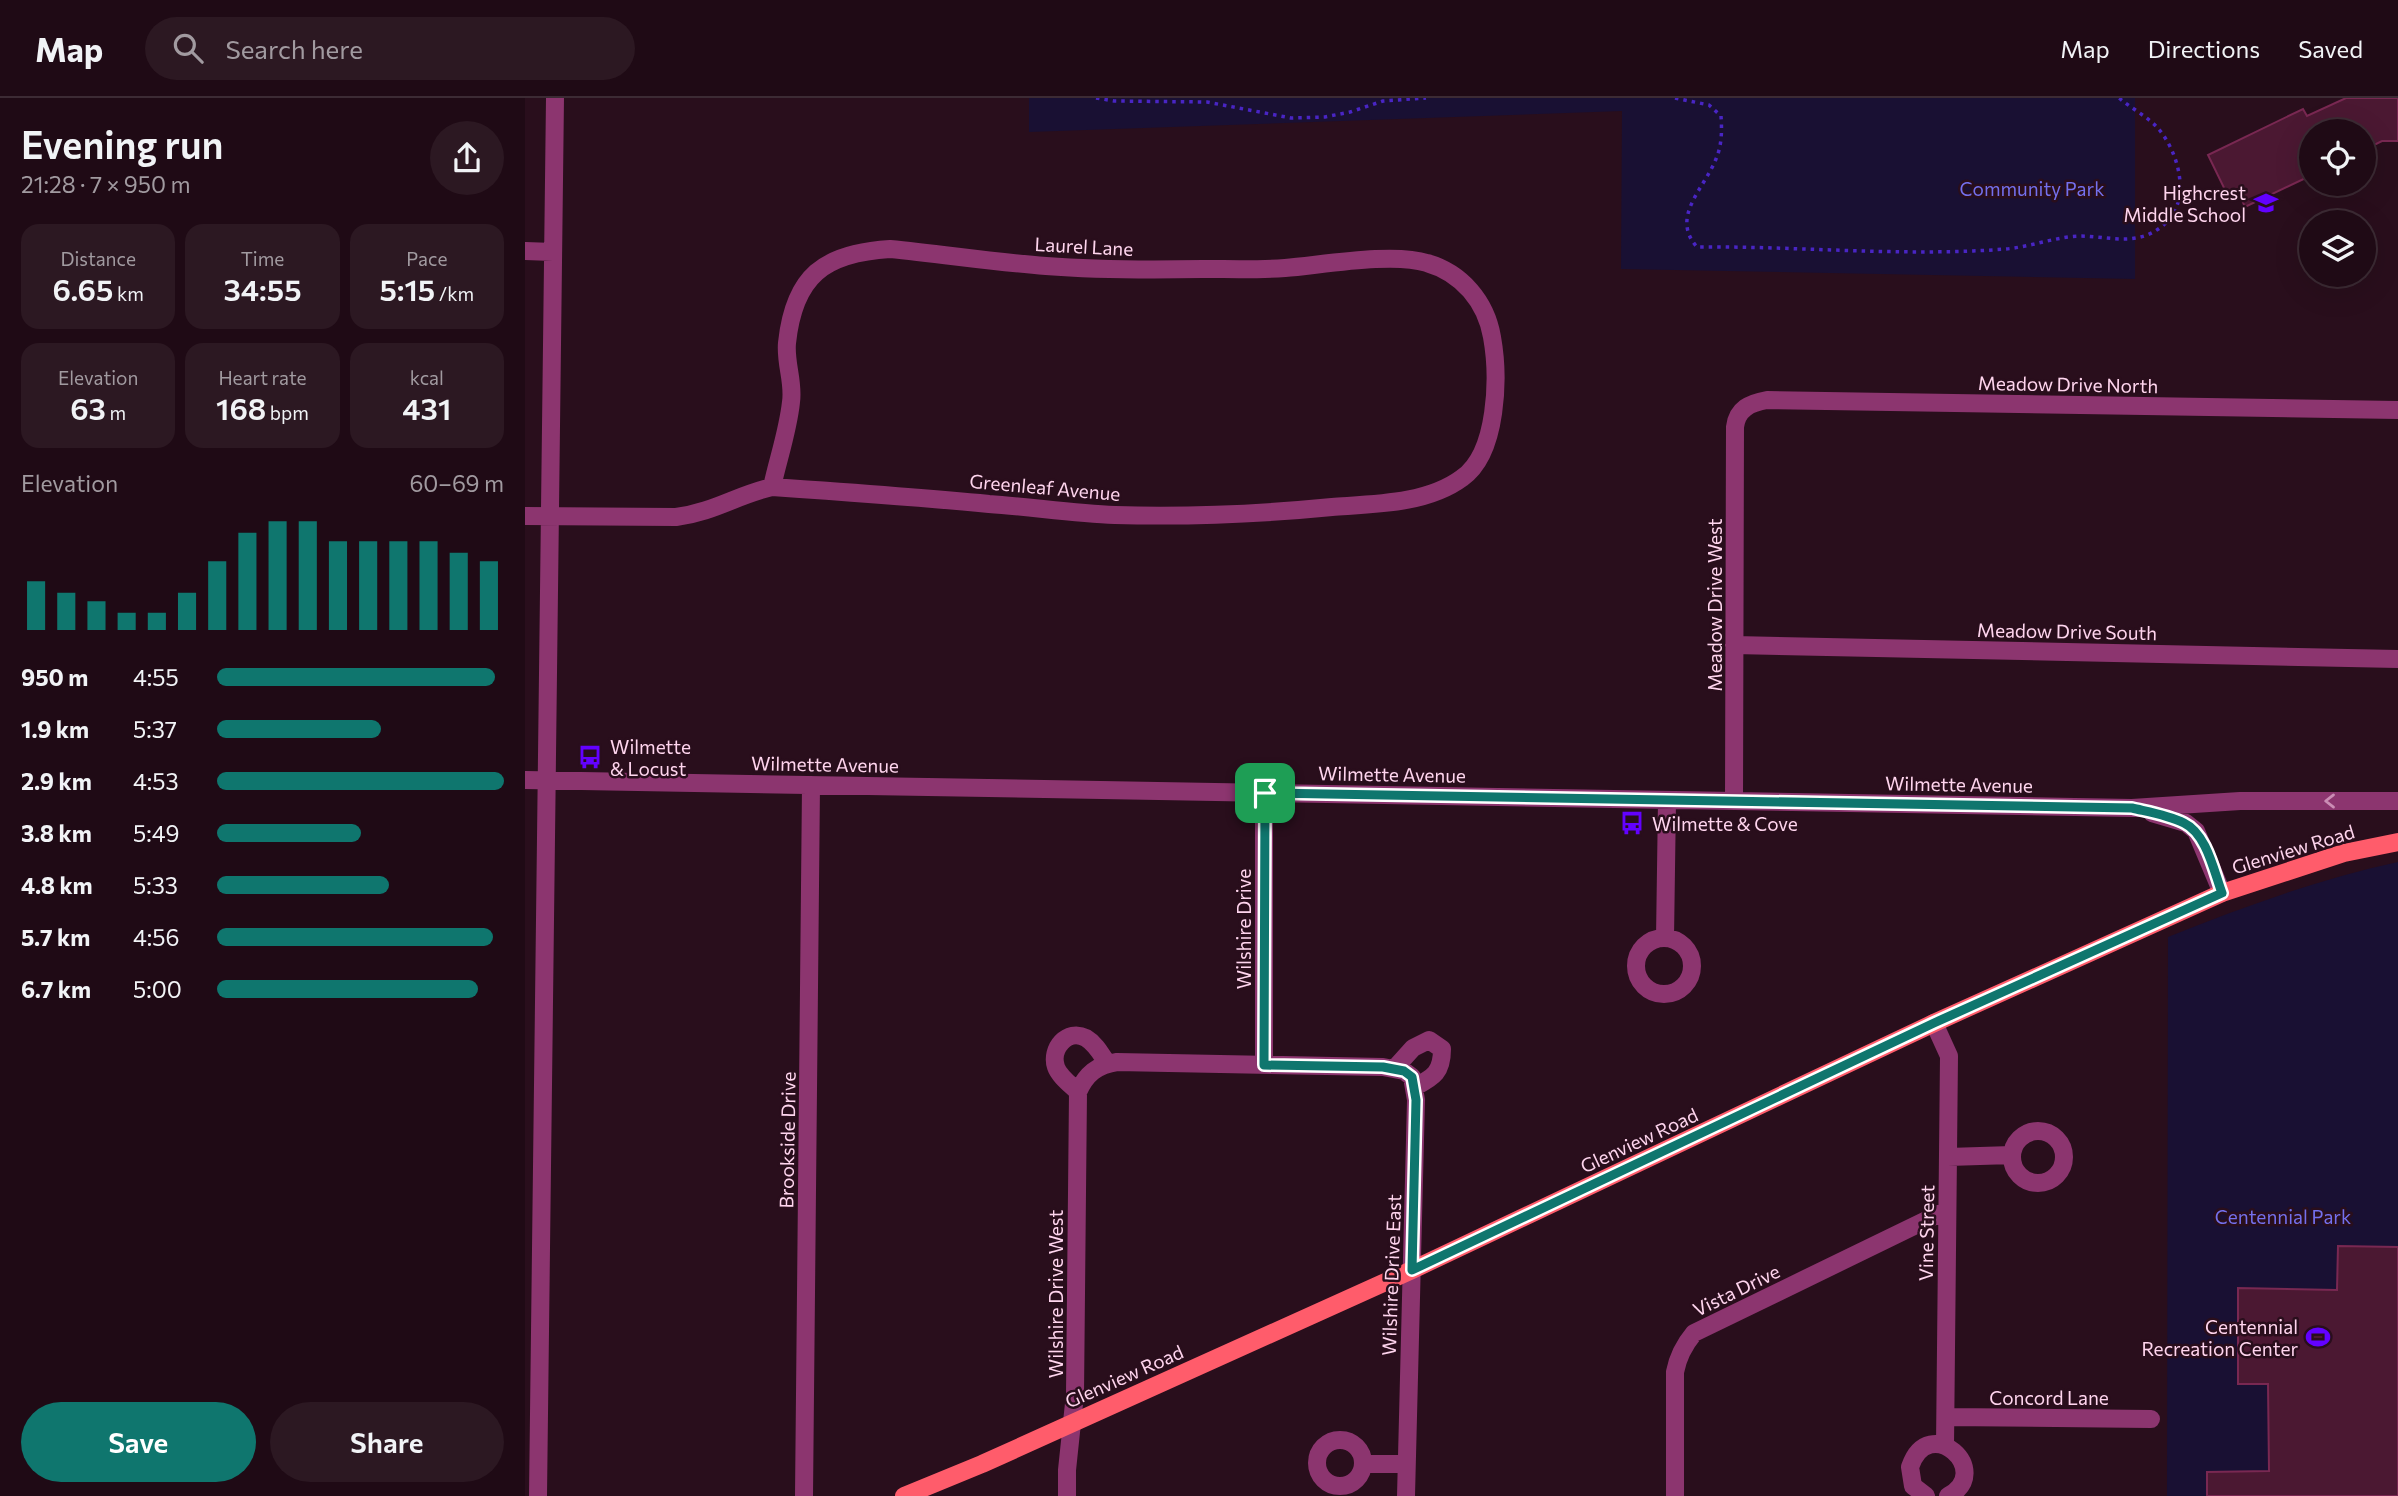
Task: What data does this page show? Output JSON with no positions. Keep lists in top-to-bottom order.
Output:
{
  "streets": {
    "main road": ["Glenview Road"],
    "street": [
      "Laurel Lane",
      "Meadow Drive North",
      "Greenleaf Avenue",
      "Meadow Drive West",
      "Meadow Drive South",
      "Wilmette Avenue",
      "Wilshire Drive",
      "Brookside Drive",
      "Vine Street",
      "Wilshire Drive East",
      "Vista Drive",
      "Wilshire Drive West",
      "Concord Lane"
    ]
  },
  "crossings": [
    ["Laurel Lane", "Greenleaf Avenue"],
    ["Meadow Drive North", "Meadow Drive West"],
    ["Meadow Drive West", "Meadow Drive South"],
    ["Meadow Drive West", "Wilmette Avenue"],
    ["Wilmette Avenue", "Glenview Road"],
    ["Wilmette Avenue", "Wilshire Drive"],
    ["Wilmette Avenue", "Brookside Drive"],
    ["Glenview Road", "Vine Street"],
    ["Glenview Road", "Wilshire Drive East"],
    ["Glenview Road", "Wilshire Drive West"],
    ["Vine Street", "Vista Drive"],
    ["Vine Street", "Concord Lane"]
  ],
  "parks": ["Community Park", "Centennial Park"],
  "places": {
    "school or university": ["Highcrest Middle School"],
    "bus stop": ["Wilmette & Locust", "Wilmette & Cove"],
    "sports": ["Centennial Recreation Center"]
  },
  "page": {
    "header": "Map",
    "search": "Search here",
    "nav": ["Map", "Directions", "Saved"],
    "heading": ["Evening run", "21:28 · 7 × 950 m"],
    "stats": [
      ["Distance", "6.65 km"],
      ["Time", "34:55"],
      ["Pace", "5:15 /km"],
      ["Elevation", "63 m"],
      ["Heart rate", "168 bpm"],
      ["kcal", "431"]
    ],
    "chart": ["Elevation", "60–69 m"],
    "list": [
      {
        "name": "950 m",
        "note": "4:55"
      },
      {
        "name": "1.9 km",
        "note": "5:37"
      },
      {
        "name": "2.9 km",
        "note": "4:53"
      },
      {
        "name": "3.8 km",
        "note": "5:49"
      },
      {
        "name": "4.8 km",
        "note": "5:33"
      },
      {
        "name": "5.7 km",
        "note": "4:56"
      },
      {
        "name": "6.7 km",
        "note": "5:00"
      }
    ],
    "buttons": ["Save", "Share"]
  }
}
